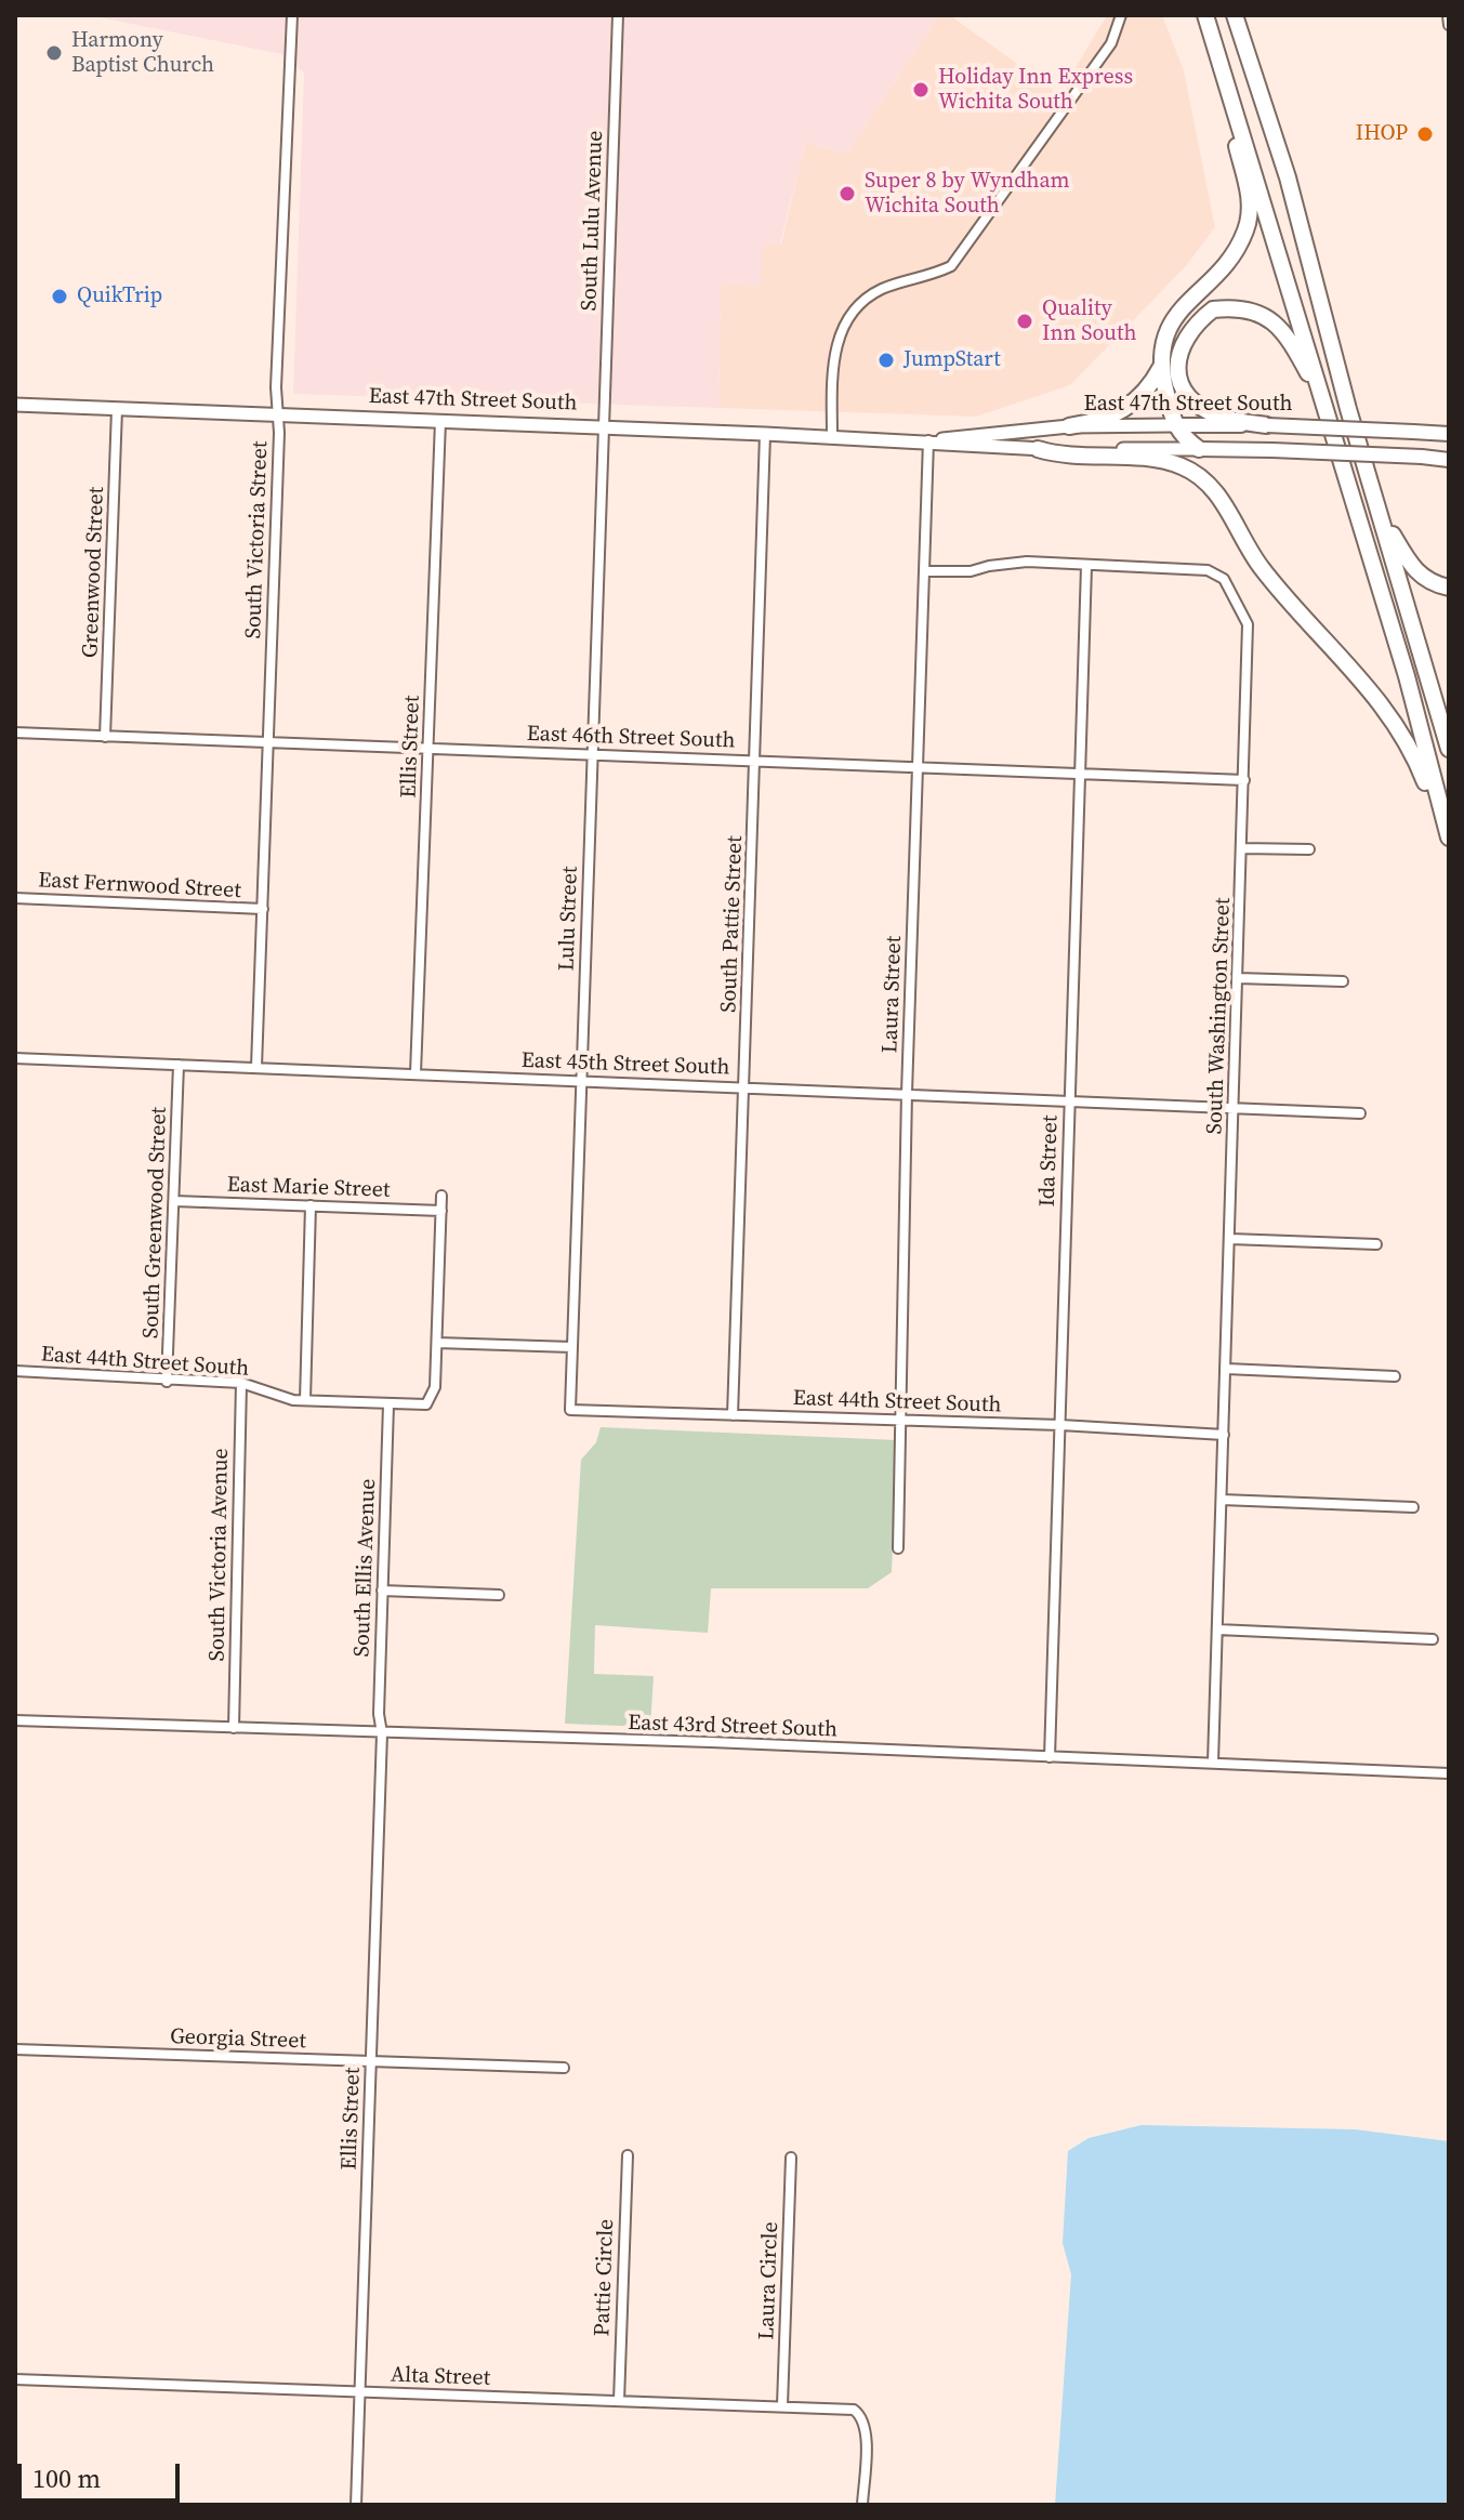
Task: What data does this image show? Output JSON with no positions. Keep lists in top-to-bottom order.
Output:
{
  "streets": {
    "main road": ["East 47th Street South"],
    "street": [
      "South Lulu Avenue",
      "South Victoria Street",
      "Greenwood Street",
      "East 46th Street South",
      "Ellis Street",
      "East Fernwood Street",
      "Lulu Street",
      "South Pattie Street",
      "Laura Street",
      "South Washington Street",
      "East 45th Street South",
      "Ida Street",
      "East Marie Street",
      "South Greenwood Street",
      "East 44th Street South",
      "South Victoria Avenue",
      "South Ellis Avenue",
      "East 43rd Street South",
      "Georgia Street",
      "Pattie Circle",
      "Laura Circle",
      "Alta Street"
    ]
  },
  "crossings": [
    ["South Lulu Avenue", "East 47th Street South"],
    ["South Lulu Avenue", "Lulu Street"],
    ["East 47th Street South", "South Victoria Street"],
    ["East 47th Street South", "Greenwood Street"],
    ["East 47th Street South", "Ellis Street"],
    ["East 47th Street South", "Lulu Street"],
    ["East 47th Street South", "South Pattie Street"],
    ["East 47th Street South", "Laura Street"],
    ["South Victoria Street", "East 46th Street South"],
    ["South Victoria Street", "East Fernwood Street"],
    ["South Victoria Street", "East 45th Street South"],
    ["Greenwood Street", "East 46th Street South"],
    ["East 46th Street South", "Ellis Street"],
    ["East 46th Street South", "Lulu Street"],
    ["East 46th Street South", "South Pattie Street"],
    ["East 46th Street South", "Laura Street"],
    ["East 46th Street South", "South Washington Street"],
    ["East 46th Street South", "Ida Street"],
    ["Ellis Street", "East 45th Street South"],
    ["Ellis Street", "South Ellis Avenue"],
    ["Ellis Street", "East 43rd Street South"],
    ["Ellis Street", "Georgia Street"],
    ["Ellis Street", "Alta Street"],
    ["Lulu Street", "East 45th Street South"],
    ["Lulu Street", "East 44th Street South"],
    ["South Pattie Street", "East 45th Street South"],
    ["South Pattie Street", "East 44th Street South"],
    ["Laura Street", "South Washington Street"],
    ["Laura Street", "East 45th Street South"],
    ["Laura Street", "East 44th Street South"],
    ["South Washington Street", "East 45th Street South"],
    ["South Washington Street", "Ida Street"],
    ["South Washington Street", "East 44th Street South"],
    ["South Washington Street", "East 43rd Street South"],
    ["East 45th Street South", "Ida Street"],
    ["East 45th Street South", "South Greenwood Street"],
    ["Ida Street", "East 44th Street South"],
    ["Ida Street", "East 43rd Street South"],
    ["East Marie Street", "South Greenwood Street"],
    ["South Greenwood Street", "East 44th Street South"],
    ["East 44th Street South", "South Victoria Avenue"],
    ["East 44th Street South", "South Ellis Avenue"],
    ["South Victoria Avenue", "East 43rd Street South"],
    ["South Ellis Avenue", "East 43rd Street South"],
    ["Pattie Circle", "Alta Street"],
    ["Laura Circle", "Alta Street"]
  ],
  "places": [
    "Harmony Baptist Church",
    "Holiday Inn Express Wichita South",
    "IHOP",
    "Super 8 by Wyndham Wichita South",
    "QuikTrip",
    "Quality Inn South",
    "JumpStart"
  ],
  "scale_bar": "100 m"
}
